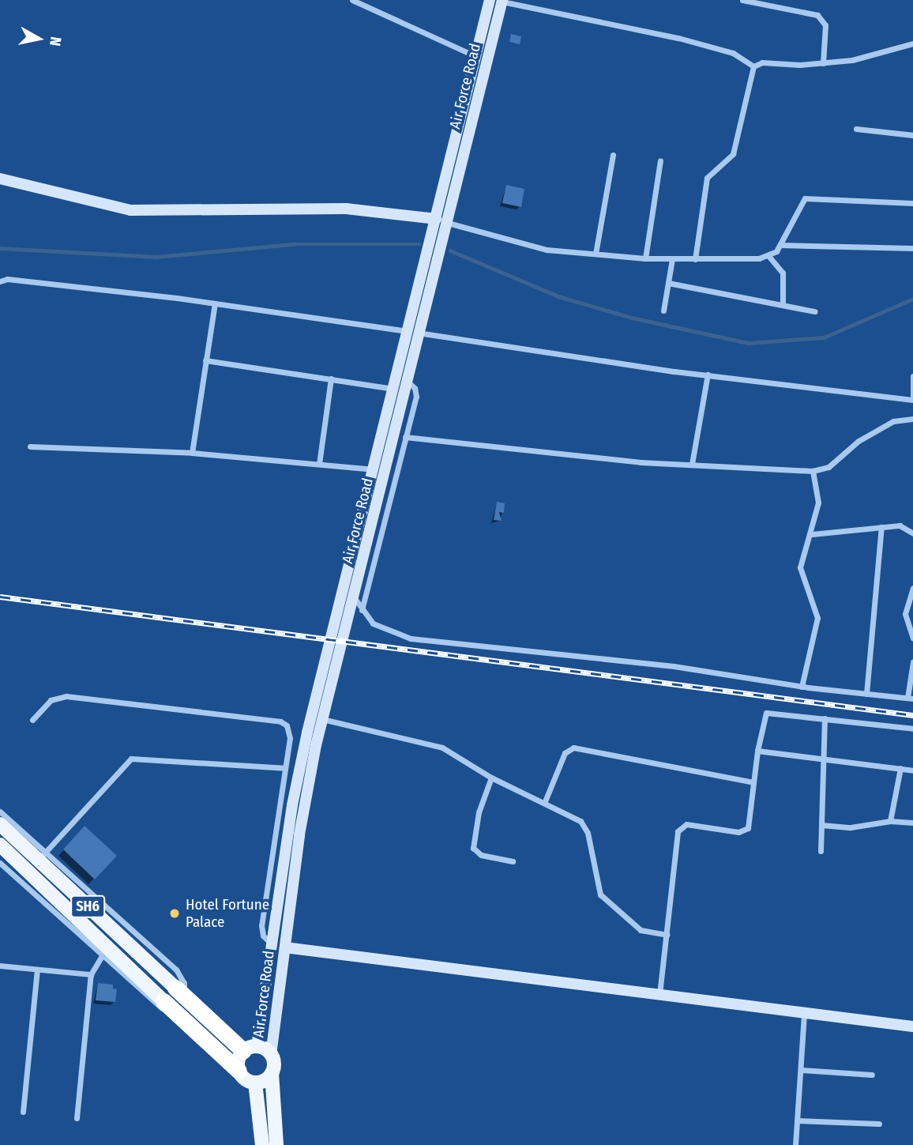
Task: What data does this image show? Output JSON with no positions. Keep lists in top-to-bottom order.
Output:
{
  "streets": {
    "highway": ["SH6"],
    "street": ["Air Force Road"]
  },
  "crossings": [
    ["Air Force Road", "SH6"]
  ],
  "places": ["Hotel Fortune Palace"],
  "north": "right"
}
